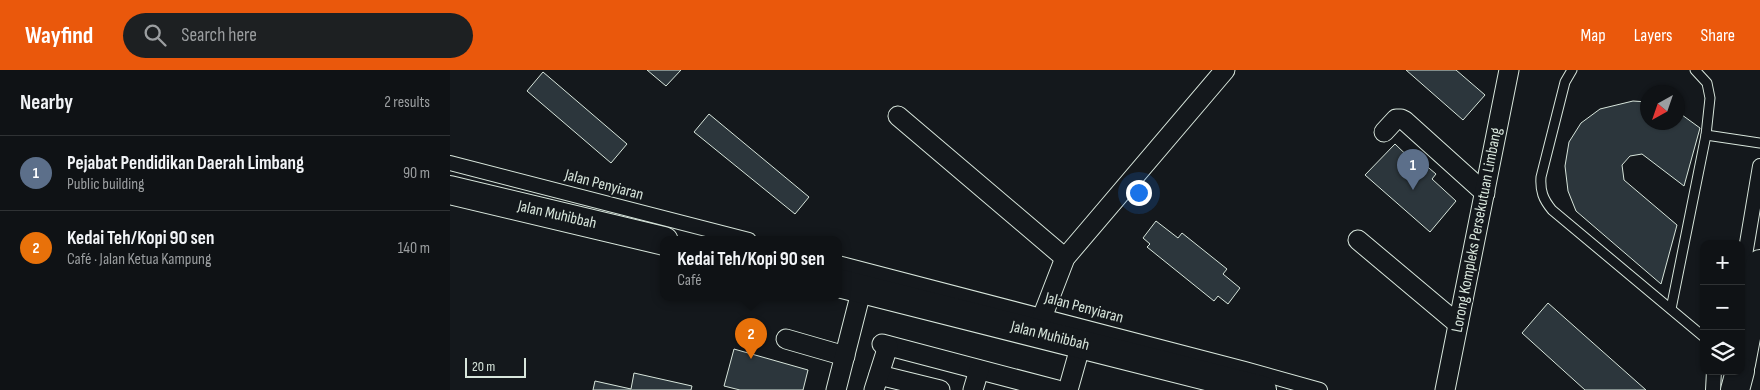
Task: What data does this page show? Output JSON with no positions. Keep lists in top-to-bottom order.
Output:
{
  "streets": {
    "main road": ["Jalan Muhibbah"],
    "street": ["Jalan Penyiaran", "Lorong Kompleks Persekutuan Limbang"]
  },
  "crossings": [
    ["Jalan Penyiaran", "Jalan Muhibbah"]
  ],
  "scale_bar": "20 m",
  "north": "bottom left",
  "page": {
    "header": "Wayfind",
    "search": "Search here",
    "nav": ["Map", "Layers", "Share"],
    "heading": ["Nearby", "2 results"],
    "list": [
      {
        "mark": "1",
        "name": "Pejabat Pendidikan Daerah Limbang",
        "note": "Public building",
        "value": "90 m"
      },
      {
        "mark": "2",
        "name": "Kedai Teh/Kopi 90 sen",
        "note": "Café · Jalan Ketua Kampung",
        "value": "140 m"
      }
    ],
    "pins": ["1", "2"],
    "popup": ["Kedai Teh/Kopi 90 sen", "Café"],
    "map_buttons": ["+", "−"],
    "scale": "20 m"
  }
}
